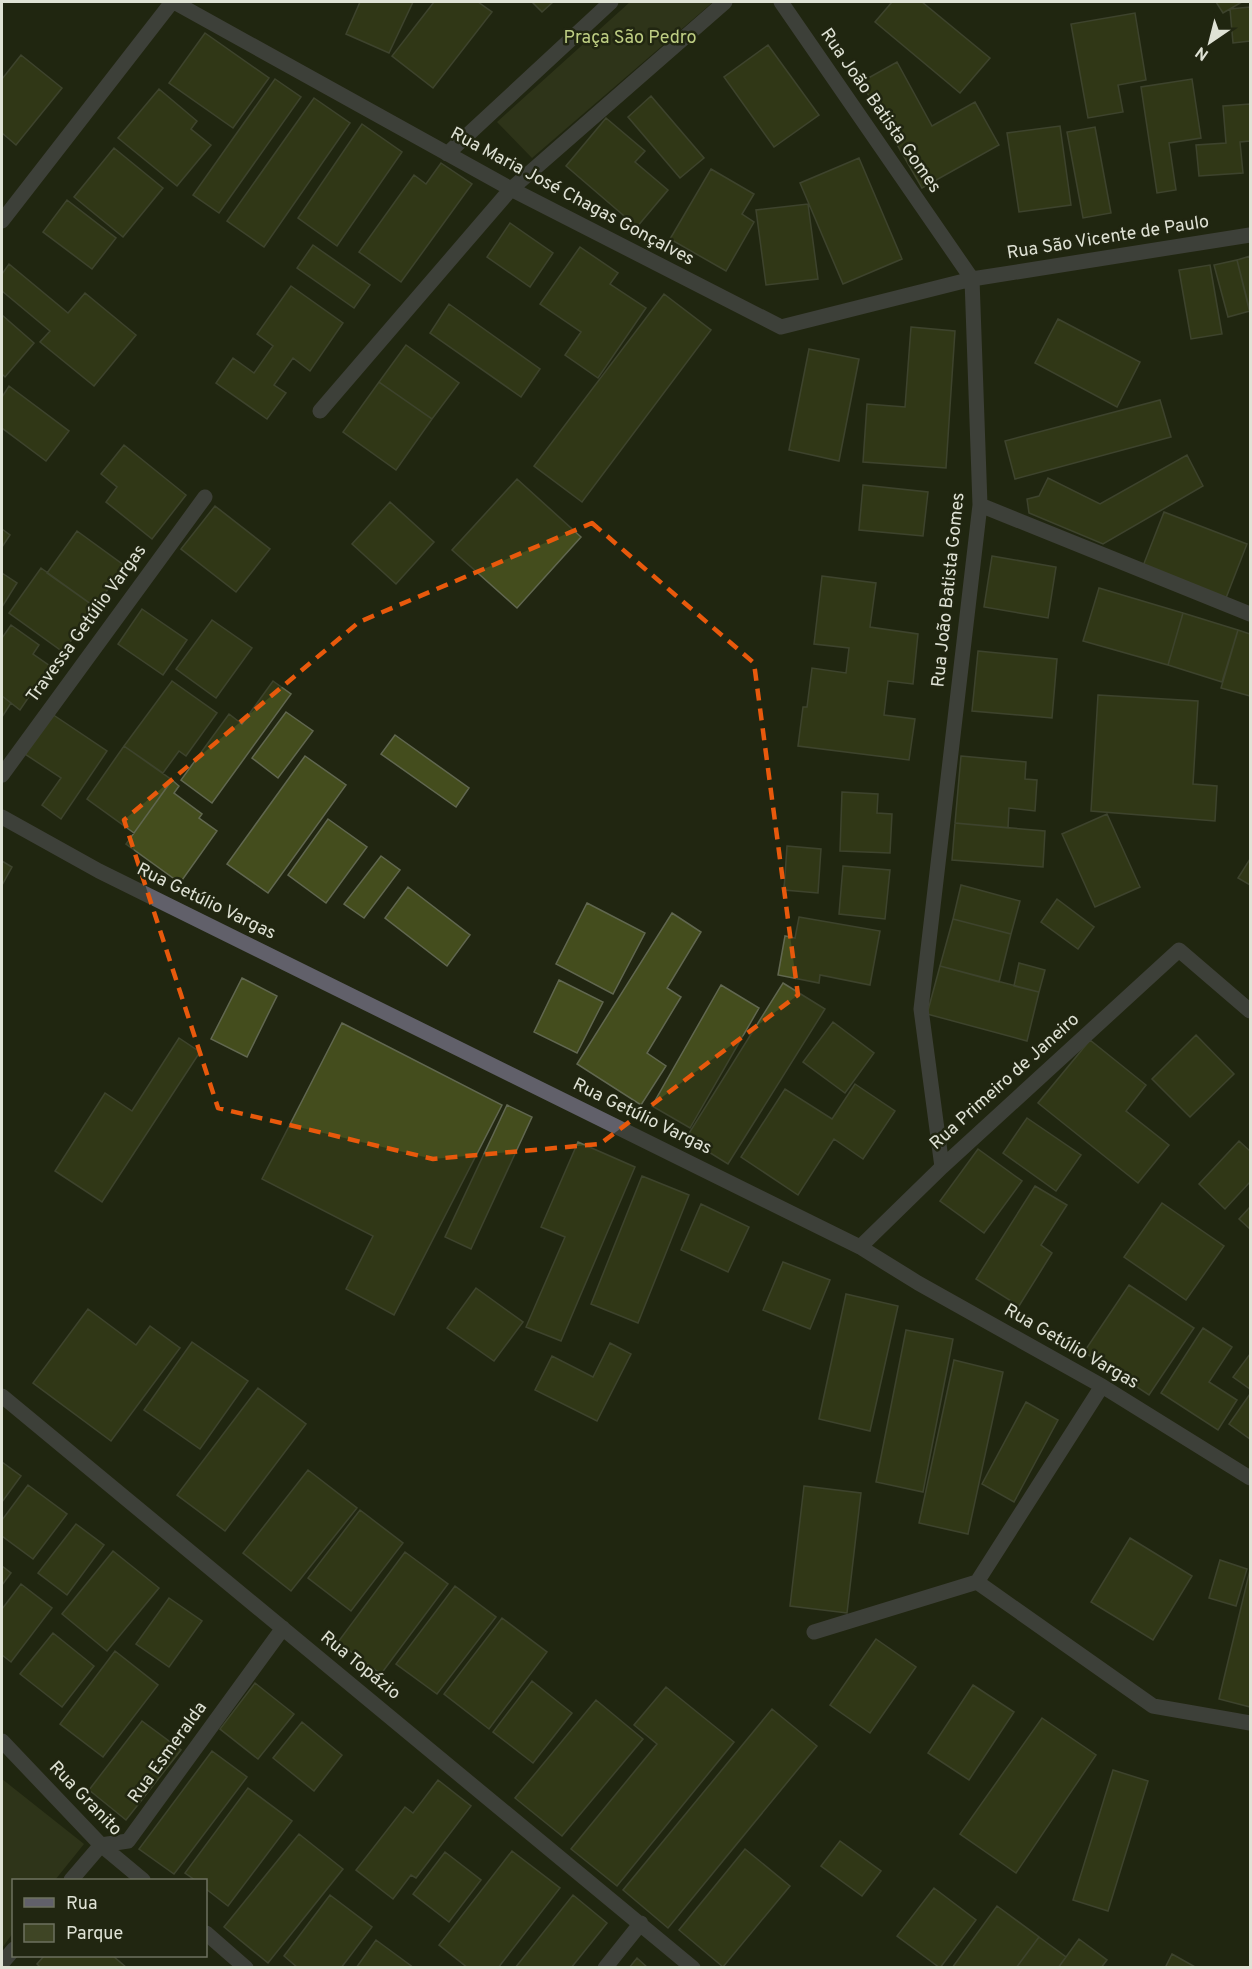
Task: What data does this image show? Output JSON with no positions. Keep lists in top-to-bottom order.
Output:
{
  "streets": {
    "street": [
      "Rua João Batista Gomes",
      "Rua Maria José Chagas Gonçalves",
      "Rua São Vicente de Paulo",
      "Travessa Getúlio Vargas",
      "Rua Getúlio Vargas",
      "Rua Primeiro de Janeiro",
      "Rua Topázio",
      "Rua Esmeralda",
      "Rua Granito"
    ]
  },
  "crossings": [
    ["Rua João Batista Gomes", "Rua Maria José Chagas Gonçalves"],
    ["Rua João Batista Gomes", "Rua São Vicente de Paulo"],
    ["Rua João Batista Gomes", "Rua Primeiro de Janeiro"],
    ["Rua Maria José Chagas Gonçalves", "Rua São Vicente de Paulo"],
    ["Rua Getúlio Vargas", "Rua Primeiro de Janeiro"],
    ["Rua Topázio", "Rua Esmeralda"],
    ["Rua Esmeralda", "Rua Granito"]
  ],
  "parks": ["Praça São Pedro"],
  "legend": ["Rua", "Parque"],
  "north": "bottom left"
}
